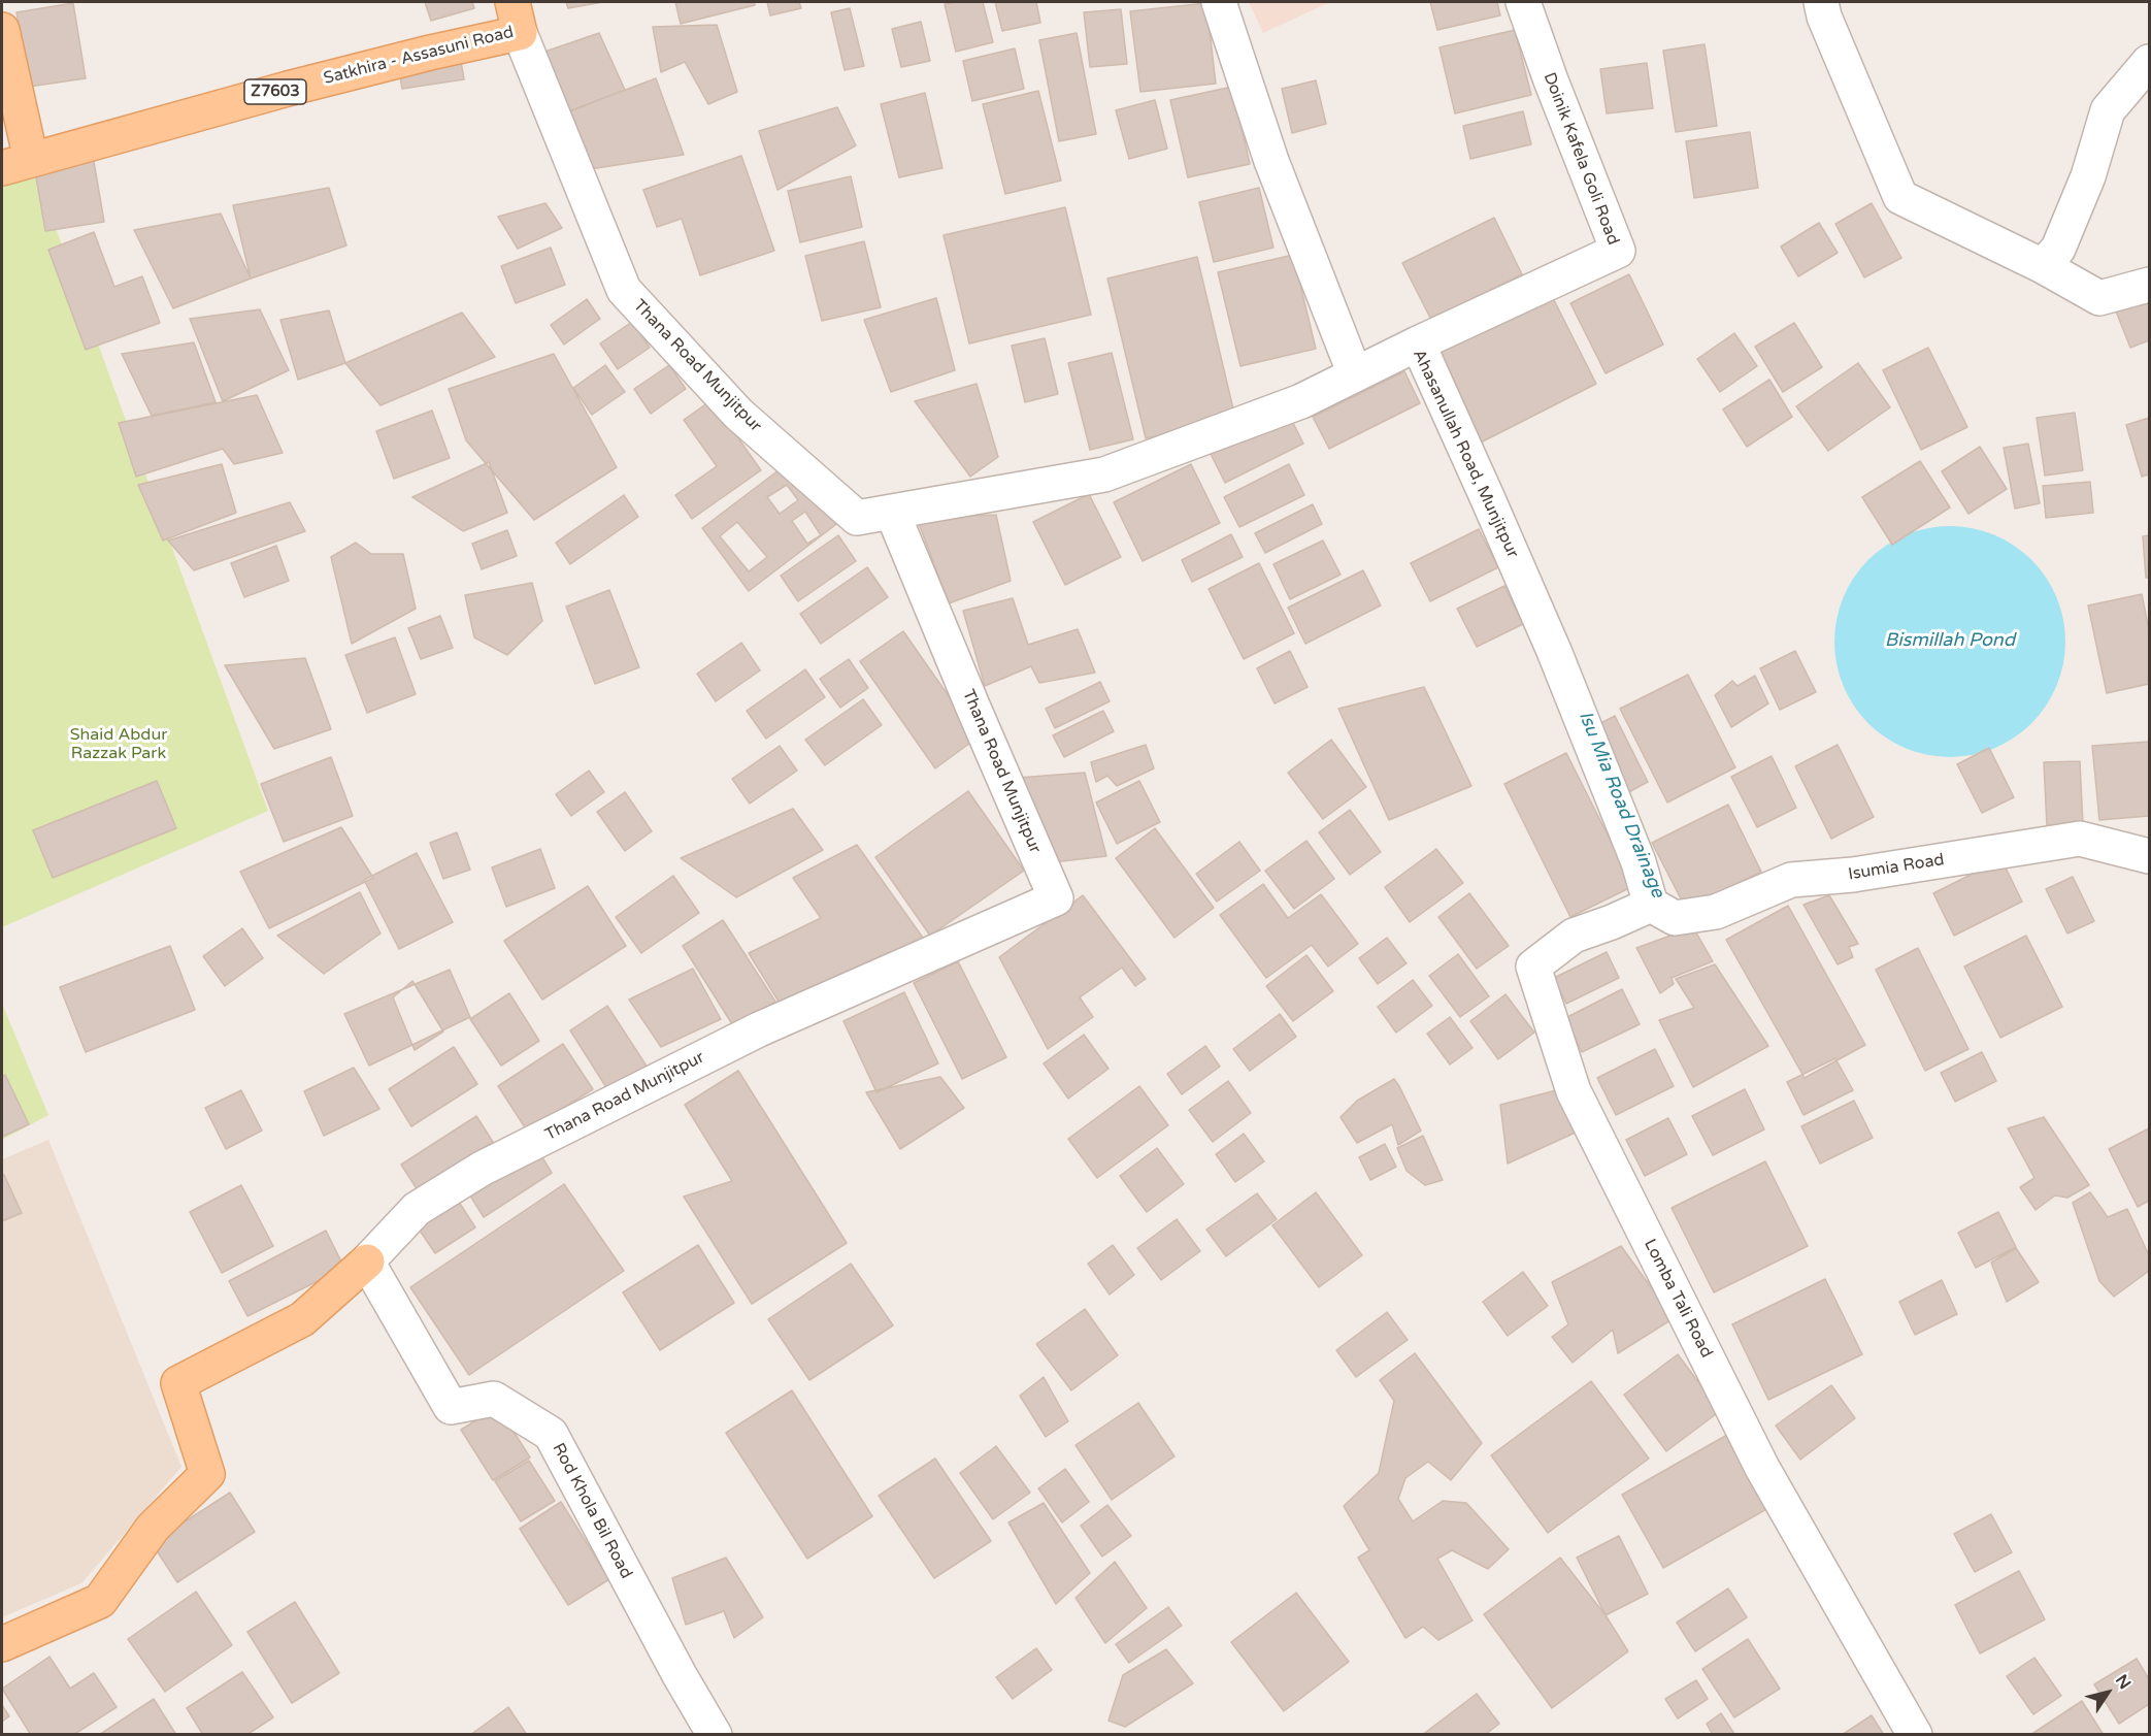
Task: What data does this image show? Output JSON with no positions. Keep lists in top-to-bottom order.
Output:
{
  "streets": {
    "main road": ["Satkhira - Assasuni Road", "Z7603"],
    "street": [
      "Doinik Kafela Goli Road",
      "Thana Road Munjitpur",
      "Ahasanullah Road, Munjitpur",
      "Isumia Road",
      "Lomba Tali Road",
      "Rod Khola Bil Road"
    ]
  },
  "crossings": [
    ["Satkhira - Assasuni Road", "Thana Road Munjitpur"],
    ["Doinik Kafela Goli Road", "Ahasanullah Road, Munjitpur"],
    ["Thana Road Munjitpur", "Ahasanullah Road, Munjitpur"],
    ["Thana Road Munjitpur", "Rod Khola Bil Road"],
    ["Ahasanullah Road, Munjitpur", "Isumia Road"],
    ["Ahasanullah Road, Munjitpur", "Lomba Tali Road"],
    ["Isumia Road", "Lomba Tali Road"]
  ],
  "water": ["Bismillah Pond", "Isu Mia Road Drainage"],
  "parks": ["Shaid Abdur Razzak Park"],
  "north": "top right"
}
